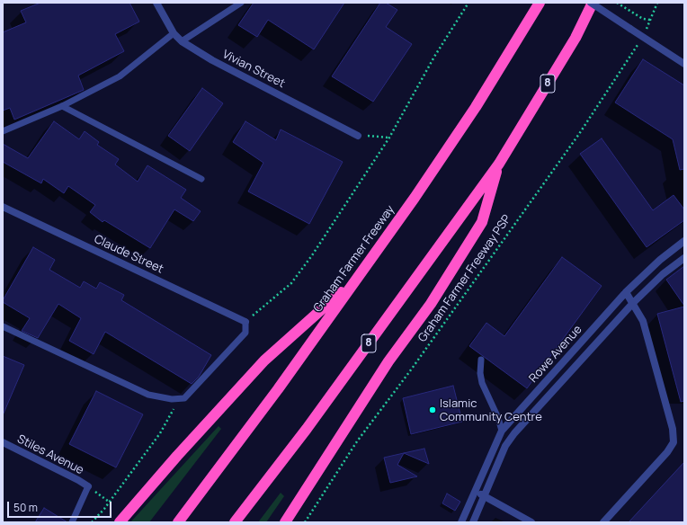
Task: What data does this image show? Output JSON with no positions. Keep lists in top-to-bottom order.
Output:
{
  "streets": {
    "highway": ["8", "Graham Farmer Freeway"],
    "street": [
      "Vivian Street",
      "Claude Street",
      "Rowe Avenue",
      "Stiles Avenue"
    ],
    "path": ["Graham Farmer Freeway PSP"]
  },
  "places": ["Islamic Community Centre"],
  "scale_bar": "50 m"
}
